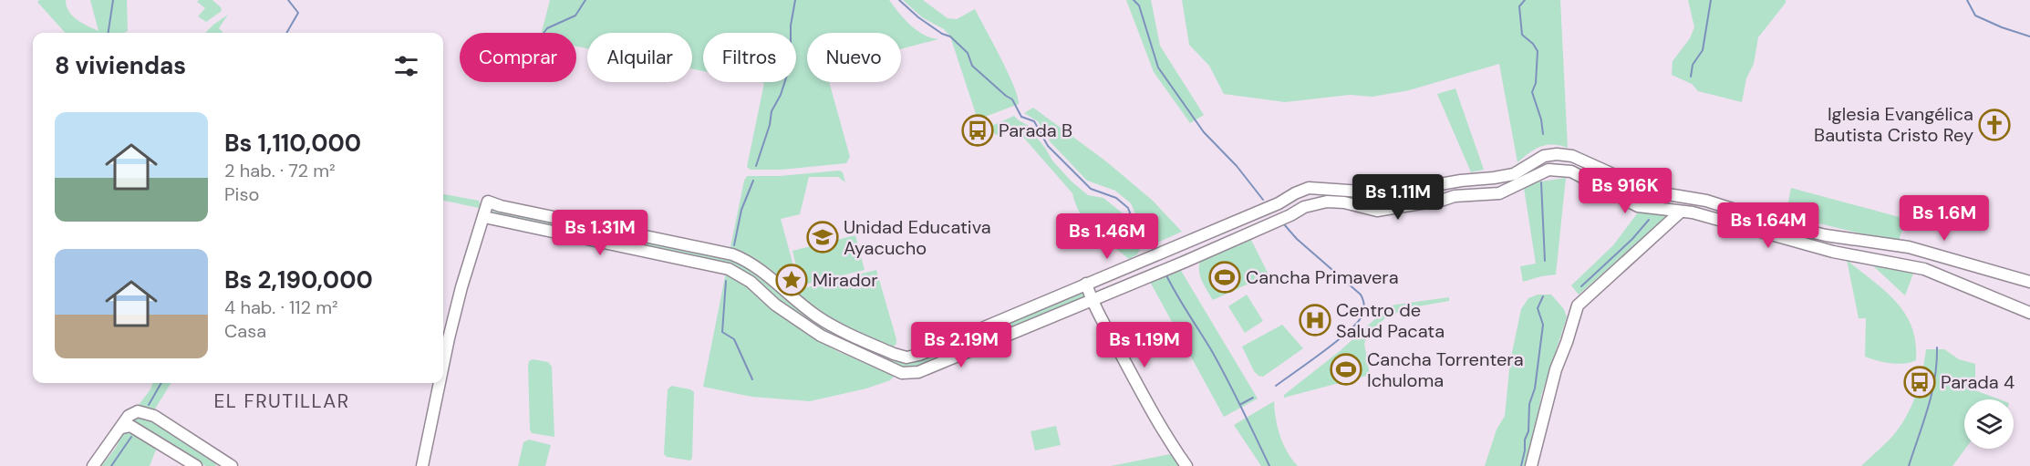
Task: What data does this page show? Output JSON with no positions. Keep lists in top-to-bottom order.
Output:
{
  "districts": ["EL FRUTILLAR"],
  "places": {
    "church": ["Iglesia Evangélica Bautista Cristo Rey"],
    "bus stop": ["Parada B", "Parada 4"],
    "school or university": ["Unidad Educativa Ayacucho"],
    "sports": ["Cancha Primavera", "Cancha Torrentera Ichuloma"],
    "place": ["Mirador"],
    "hospital": ["Centro de Salud Pacata"]
  },
  "page": {
    "chip": [
      "Comprar",
      "Alquilar",
      "Filtros",
      "Nuevo"
    ],
    "heading": "8 viviendas",
    "list": [
      {
        "name": "Bs 1,110,000",
        "note": "2 hab. · 72 m² · Piso"
      },
      {
        "name": "Bs 2,190,000",
        "note": "4 hab. · 112 m² · Casa"
      }
    ],
    "price": [
      "Bs 916K",
      "Bs 1.11M",
      "Bs 1.6M",
      "Bs 1.64M",
      "Bs 1.31M",
      "Bs 1.46M",
      "Bs 2.19M",
      "Bs 1.19M"
    ]
  }
}
